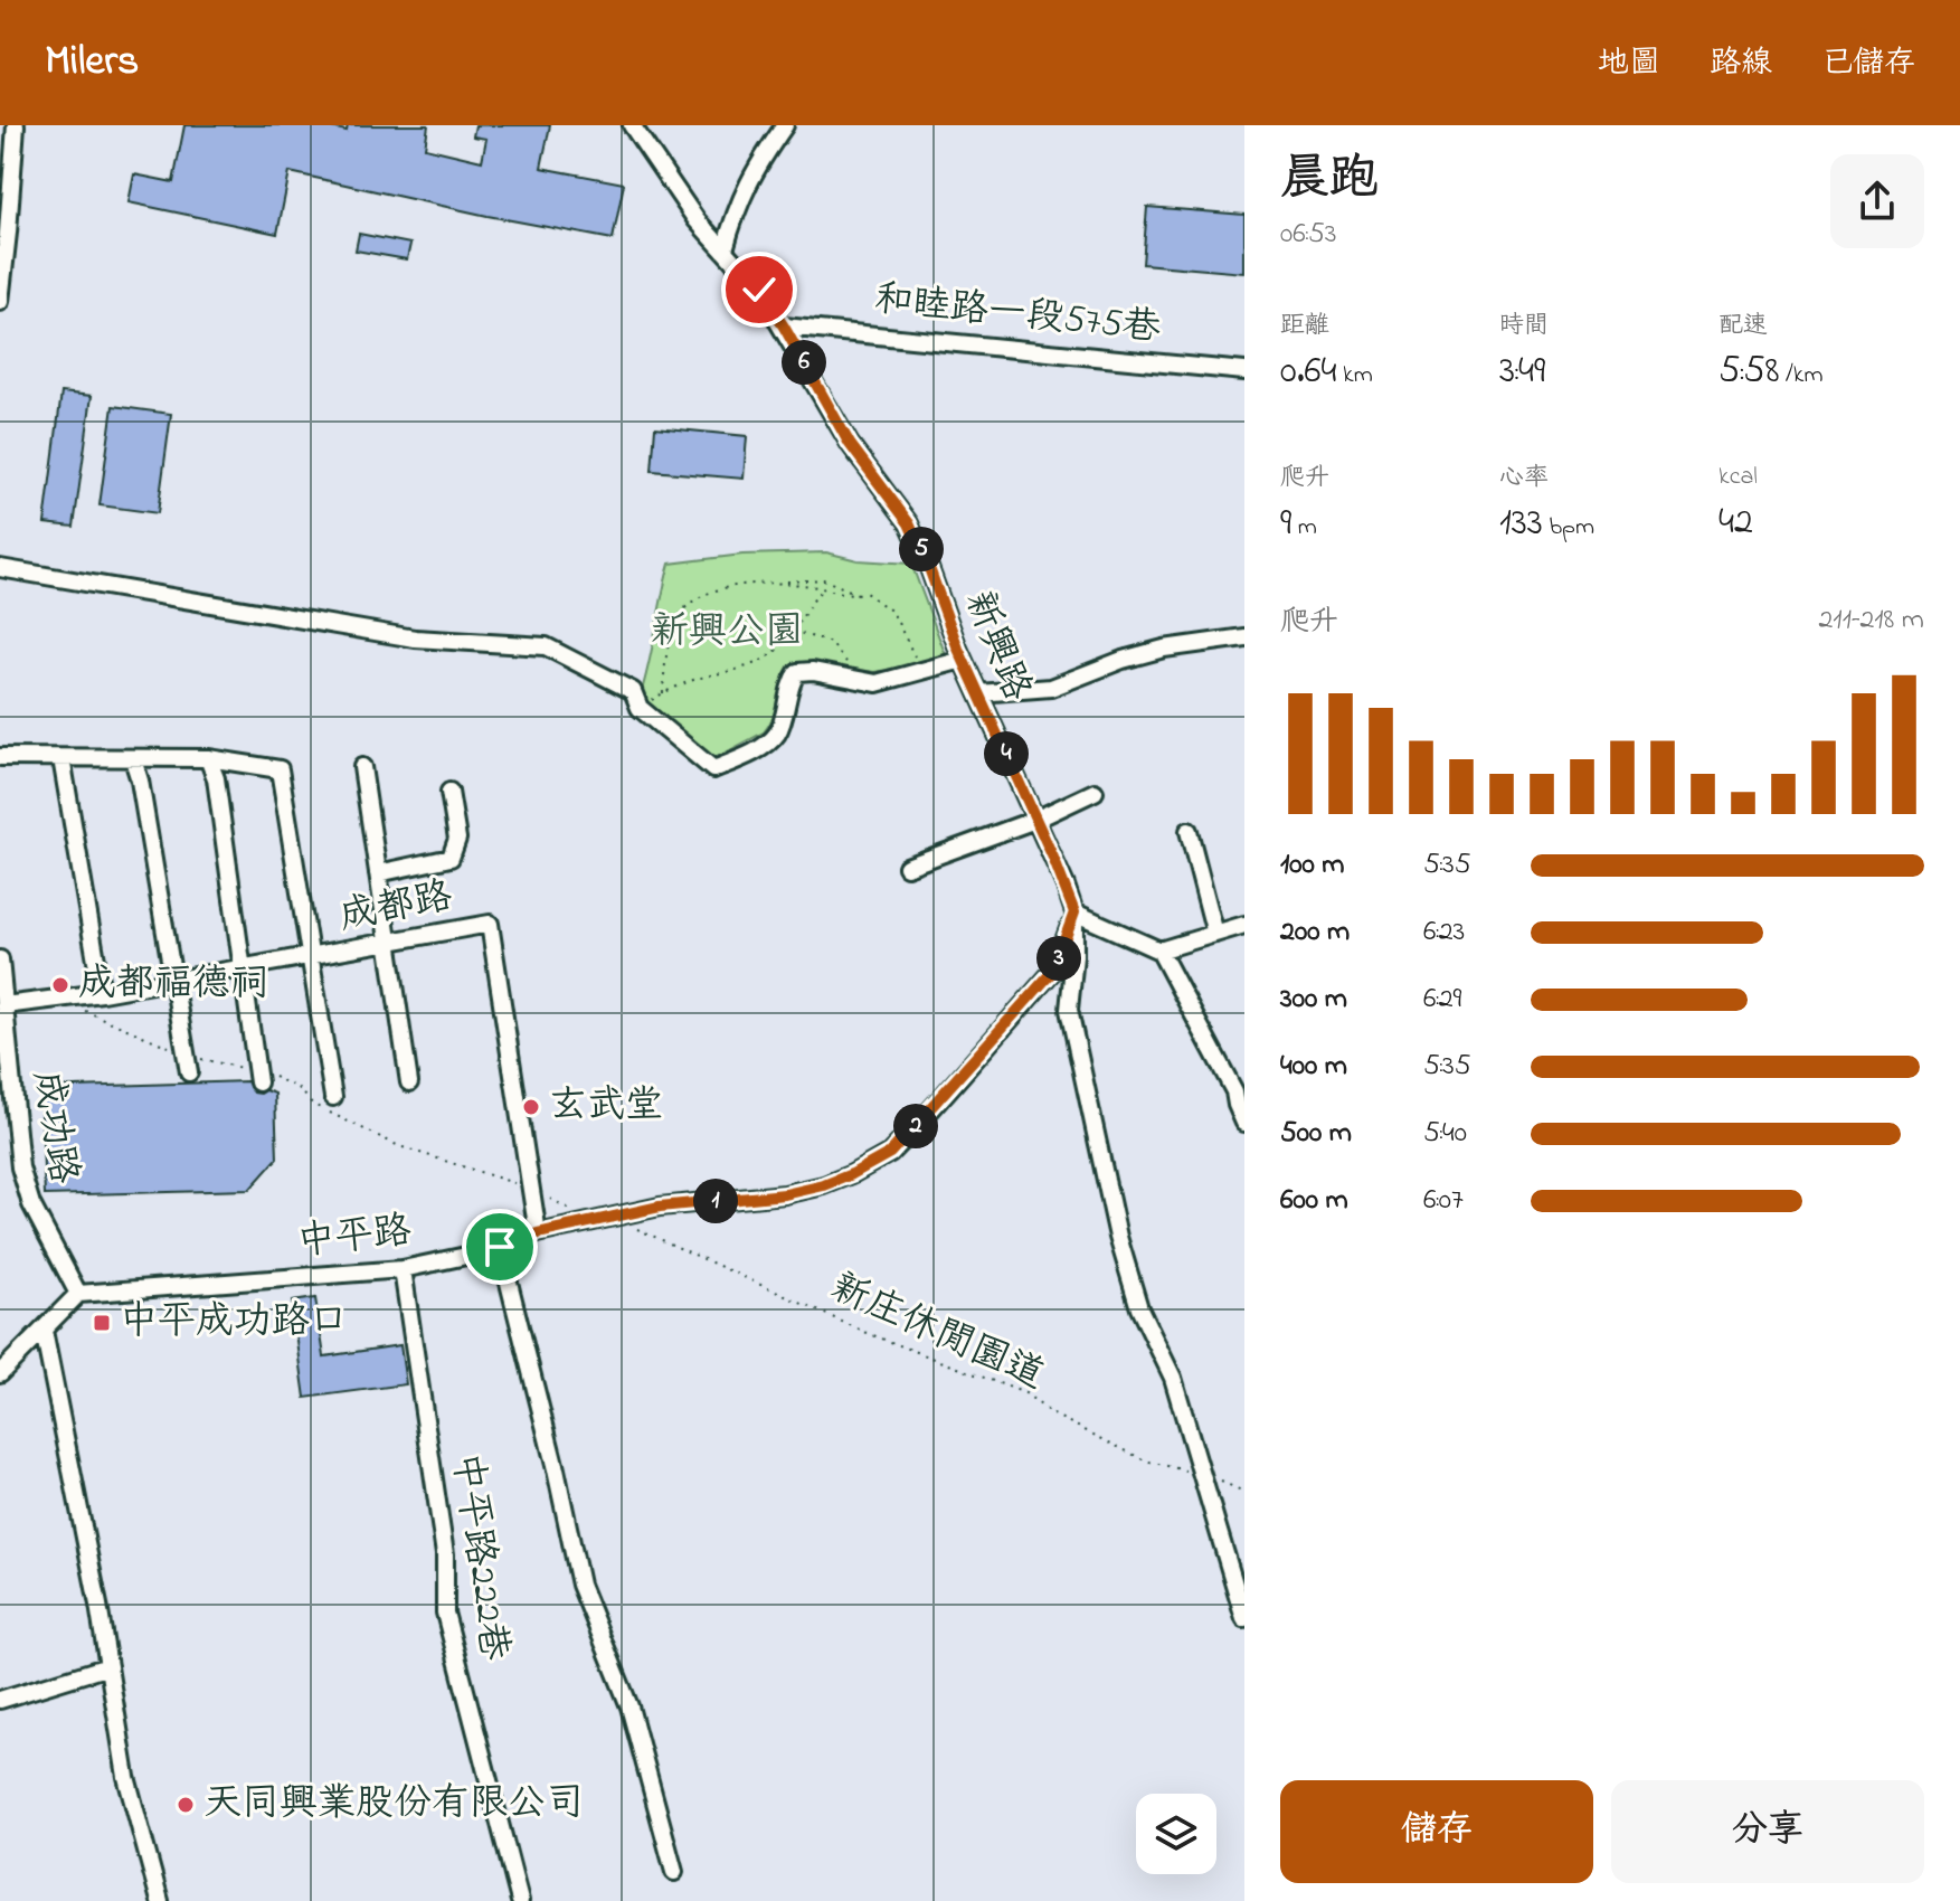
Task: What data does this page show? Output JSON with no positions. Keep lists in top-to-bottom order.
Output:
{
  "streets": {
    "street": [
      "和睦路一段575巷",
      "新興路",
      "成都路",
      "成功路",
      "中平路",
      "中平路222巷"
    ],
    "path": ["新庄休閒園道"]
  },
  "crossings": [
    ["和睦路一段575巷", "新興路"],
    ["新興路", "中平路"],
    ["新興路", "新庄休閒園道"],
    ["成都路", "成功路"],
    ["成都路", "中平路"],
    ["成功路", "中平路"],
    ["中平路", "中平路222巷"]
  ],
  "parks": ["新興公園"],
  "places": {
    "other": ["成都福德祠", "玄武堂", "天同興業股份有限公司"],
    "transit": ["中平成功路口"]
  },
  "page": {
    "header": "Milers",
    "nav": ["地圖", "路線", "已儲存"],
    "heading": ["晨跑", "06:53"],
    "stats": [
      ["距離", "0.64 km"],
      ["時間", "3:49"],
      ["配速", "5:58 /km"],
      ["爬升", "9 m"],
      ["心率", "133 bpm"],
      ["kcal", "42"]
    ],
    "pins": [
      "6",
      "5",
      "4",
      "3",
      "2",
      "1"
    ],
    "chart": ["爬升", "211–218 m"],
    "list": [
      {
        "name": "100 m",
        "note": "5:35"
      },
      {
        "name": "200 m",
        "note": "6:23"
      },
      {
        "name": "300 m",
        "note": "6:29"
      },
      {
        "name": "400 m",
        "note": "5:35"
      },
      {
        "name": "500 m",
        "note": "5:40"
      },
      {
        "name": "600 m",
        "note": "6:07"
      }
    ],
    "buttons": ["儲存", "分享"]
  }
}
